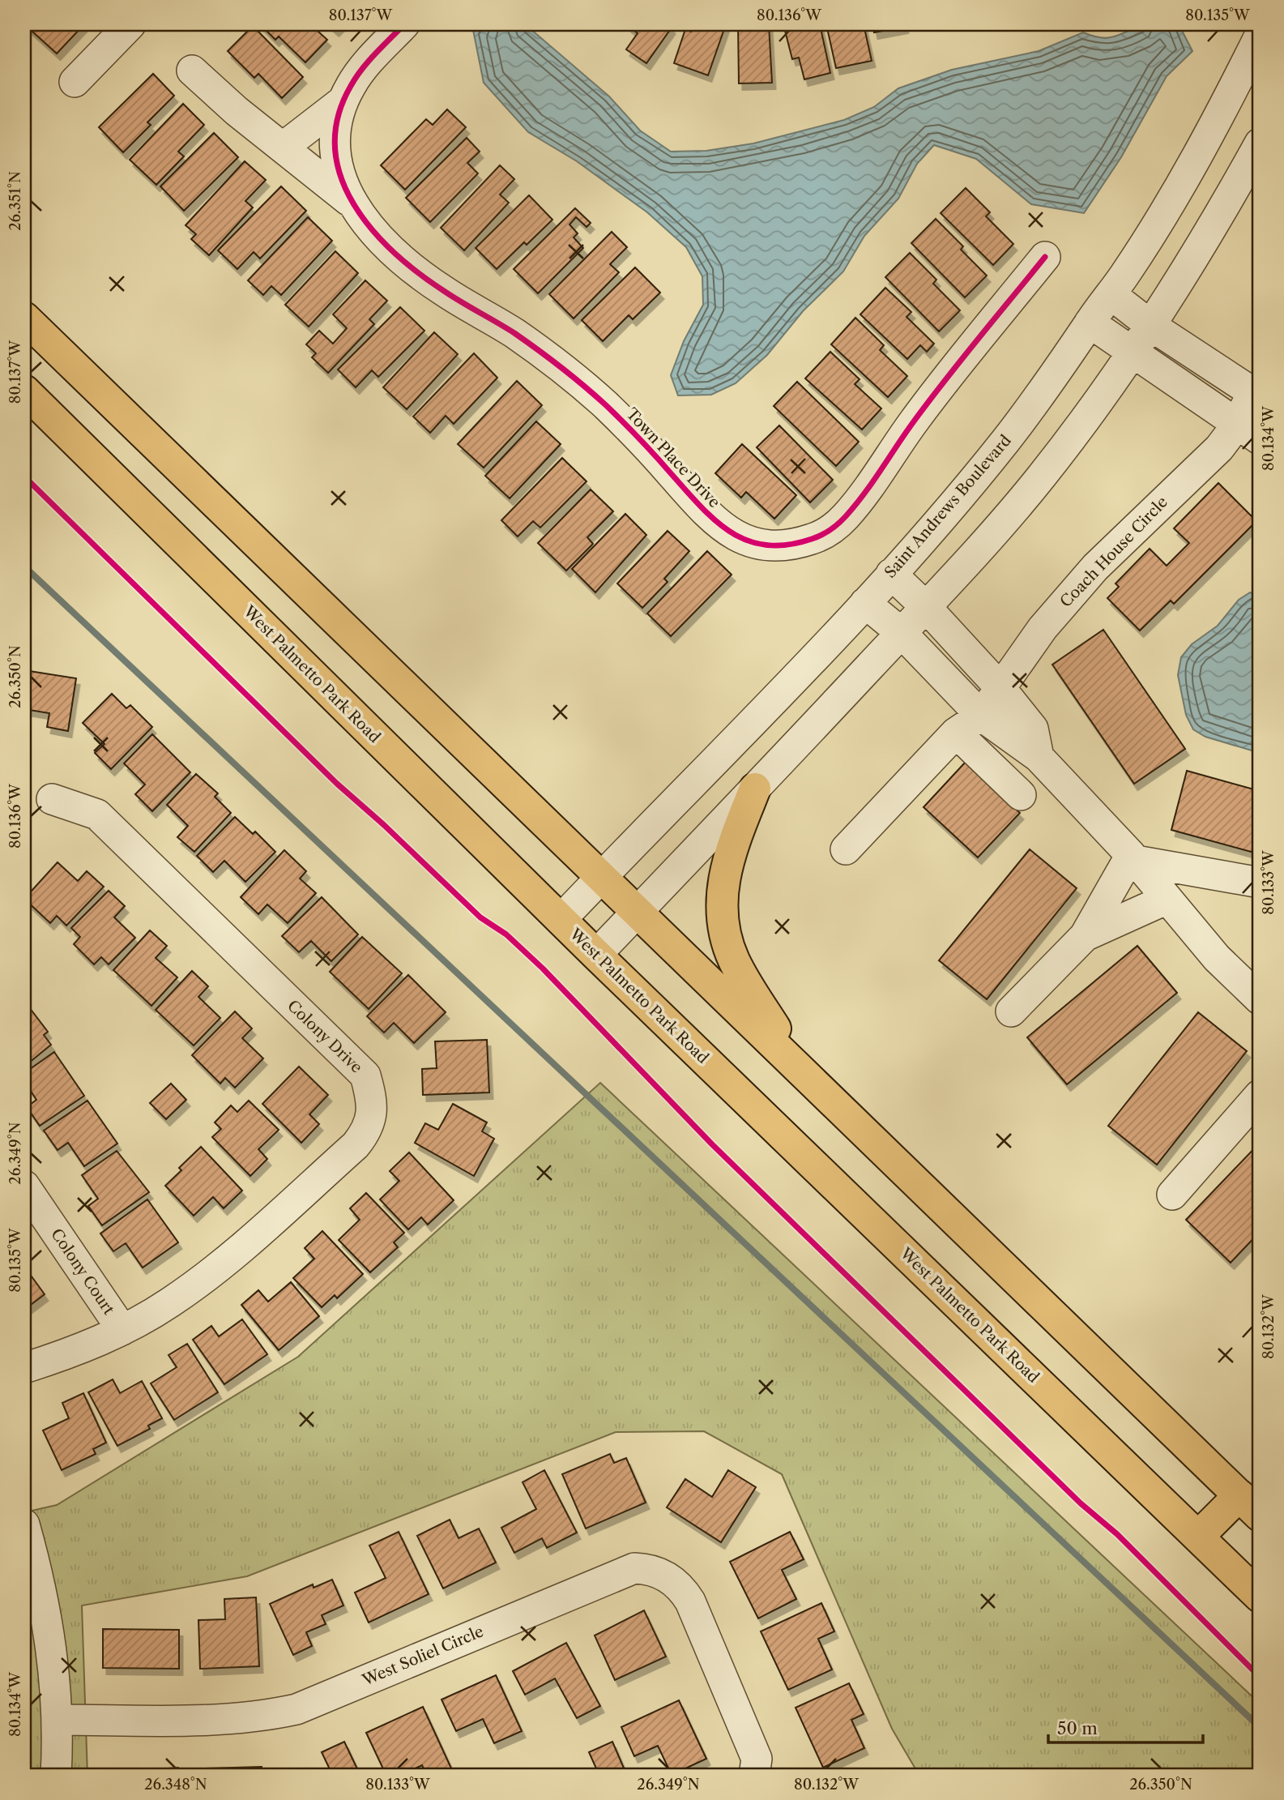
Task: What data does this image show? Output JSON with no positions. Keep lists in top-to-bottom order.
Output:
{
  "streets": {
    "main road": ["West Palmetto Park Road"],
    "street": [
      "Town Place Drive",
      "Saint Andrews Boulevard",
      "Coach House Circle",
      "Colony Drive",
      "Colony Court",
      "West Soliel Circle"
    ]
  },
  "crossings": [
    ["Saint Andrews Boulevard", "Coach House Circle"],
    ["Saint Andrews Boulevard", "West Palmetto Park Road"],
    ["Colony Drive", "Colony Court"]
  ],
  "scale_bar": "50 m",
  "coordinates": [
    "80.137°W",
    "80.136°W",
    "80.135°W",
    "26.351°N",
    "80.134°W",
    "26.350°N",
    "80.133°W",
    "26.349°N",
    "80.132°W",
    "26.348°N"
  ]
}
